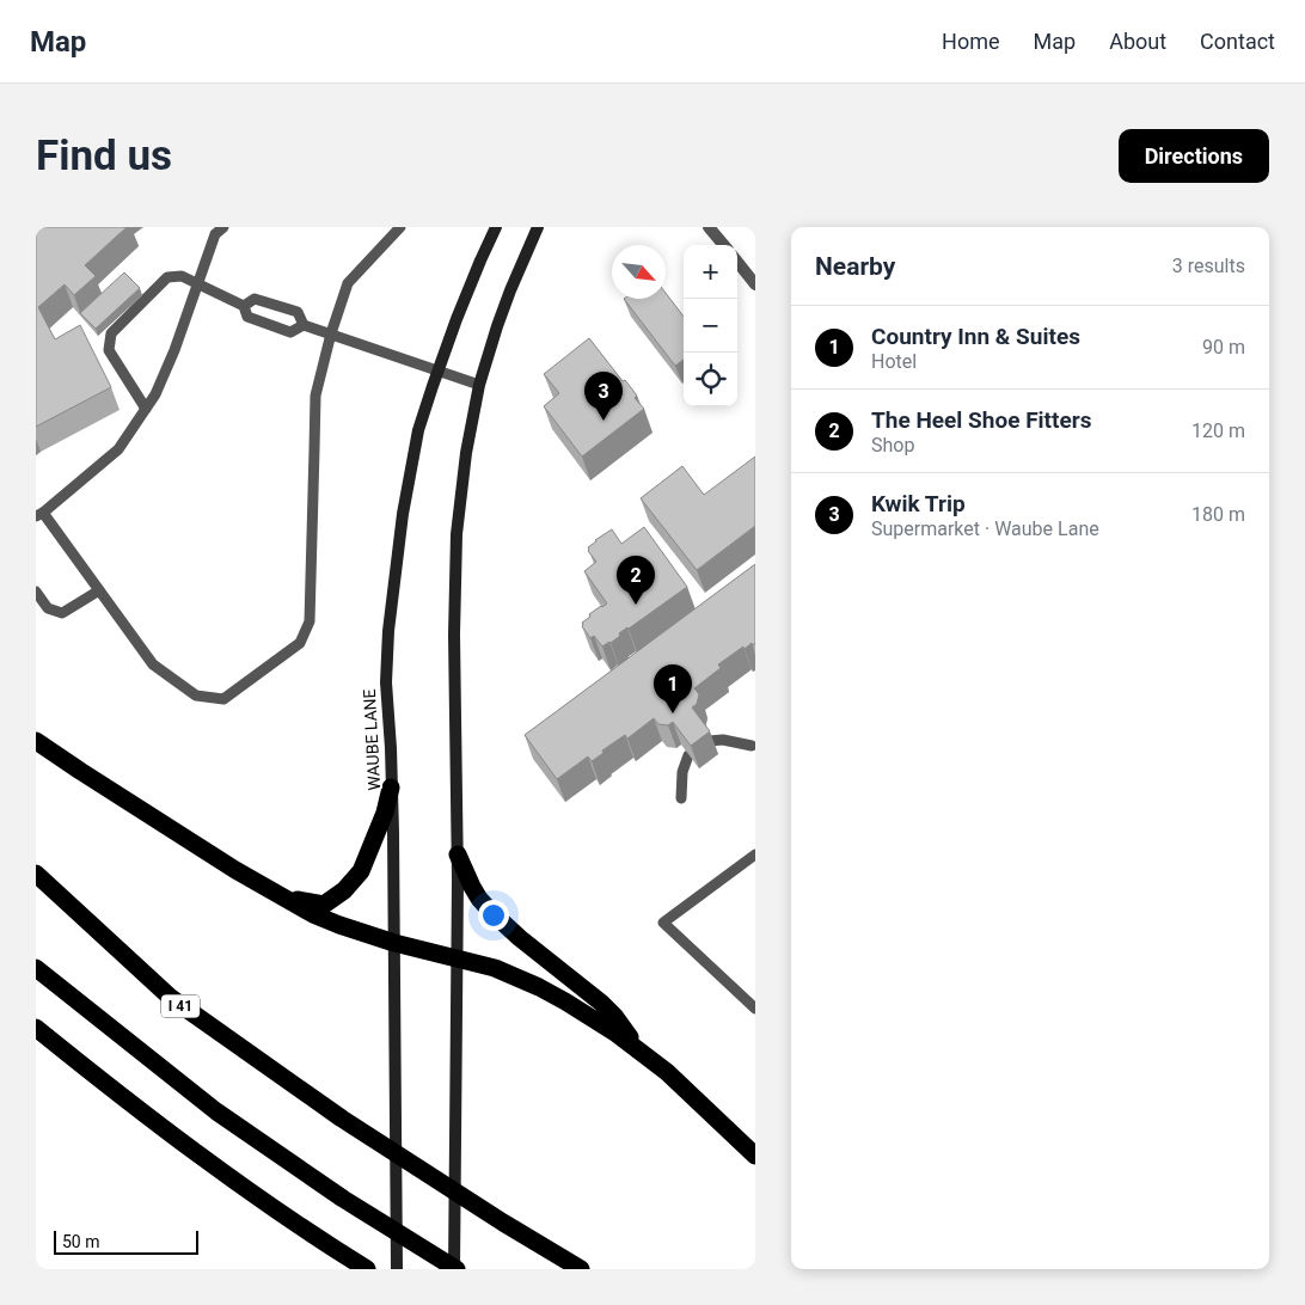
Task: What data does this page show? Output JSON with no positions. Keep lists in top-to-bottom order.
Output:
{
  "streets": {
    "highway": ["I 41"],
    "main road": ["WAUBE LANE"]
  },
  "scale_bar": "50 m",
  "north": "bottom right",
  "page": {
    "header": "Map",
    "nav": [
      "Home",
      "Map",
      "About",
      "Contact"
    ],
    "buttons": "Directions",
    "title": "Find us",
    "heading": ["Nearby", "3 results"],
    "map_buttons": ["+", "−"],
    "list": [
      {
        "mark": "1",
        "name": "Country Inn & Suites",
        "note": "Hotel",
        "value": "90 m"
      },
      {
        "mark": "2",
        "name": "The Heel Shoe Fitters",
        "note": "Shop",
        "value": "120 m"
      },
      {
        "mark": "3",
        "name": "Kwik Trip",
        "note": "Supermarket · Waube Lane",
        "value": "180 m"
      }
    ],
    "pins": ["3", "2", "1"],
    "scale": "50 m"
  }
}
